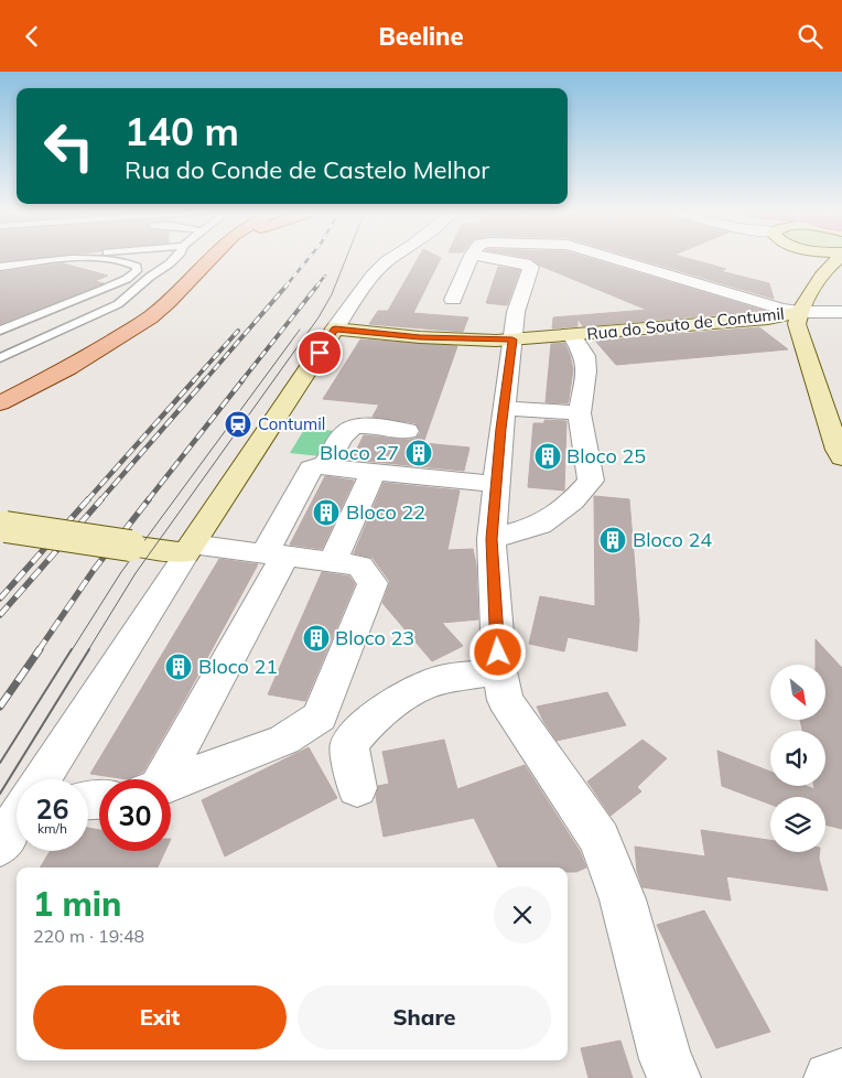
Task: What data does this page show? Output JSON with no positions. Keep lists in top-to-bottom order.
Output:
{
  "streets": {
    "street": ["Rua do Souto de Contumil"]
  },
  "places": {
    "station": ["Contumil"],
    "building": [
      "Bloco 27",
      "Bloco 25",
      "Bloco 22",
      "Bloco 24",
      "Bloco 23",
      "Bloco 21"
    ]
  },
  "north": "bottom right",
  "page": {
    "header": "Beeline",
    "turn": ["140 m", "Rua do Conde de Castelo Melhor"],
    "speed": "26 km/h",
    "limit": "30",
    "heading": ["1 min", "220 m · 19:48"],
    "buttons": ["Exit", "Share"]
  }
}
